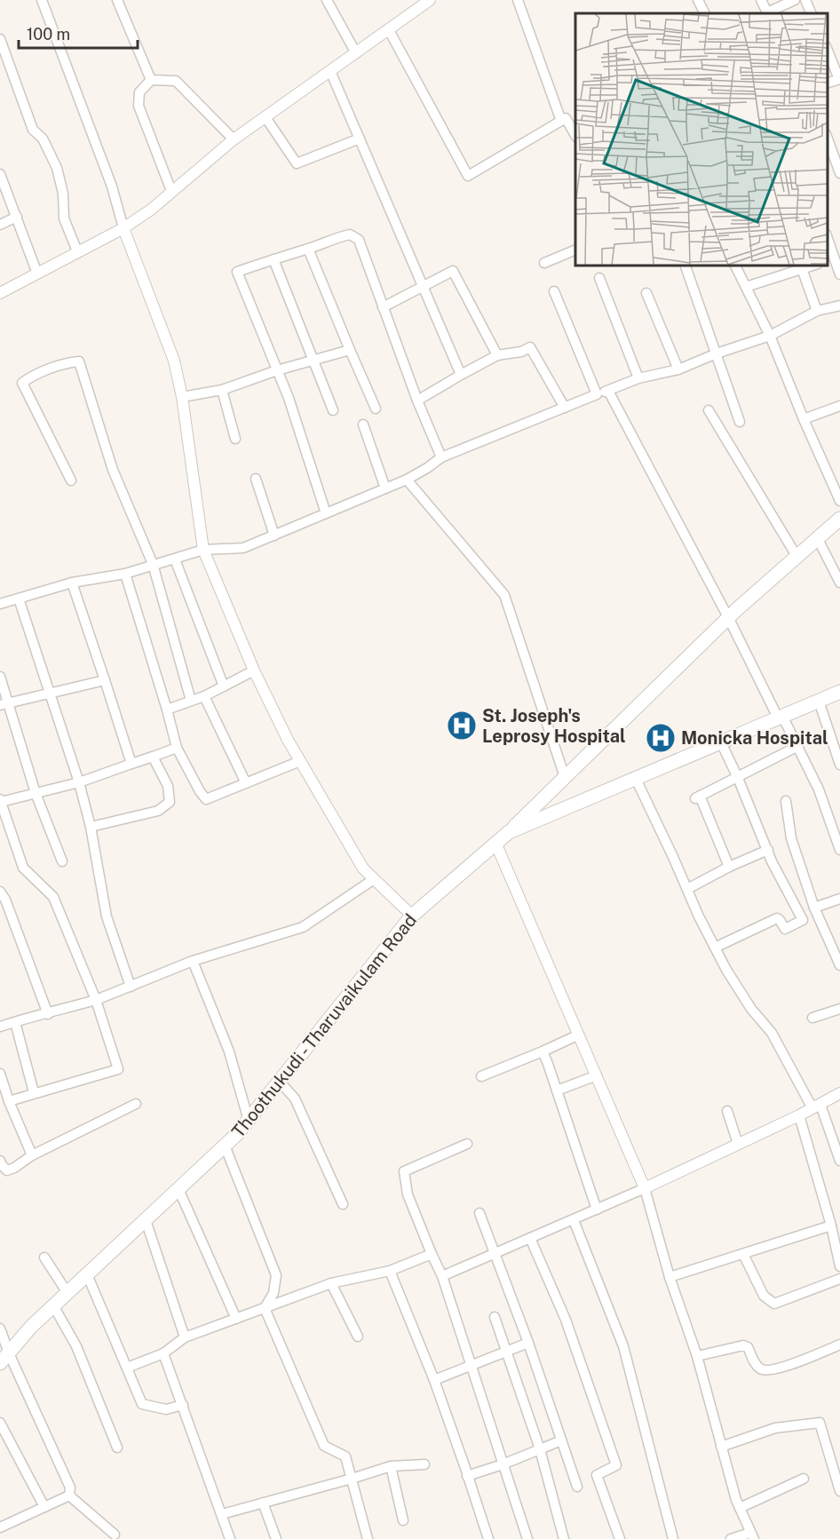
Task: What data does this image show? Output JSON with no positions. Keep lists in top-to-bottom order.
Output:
{
  "streets": {
    "main road": ["Thoothukudi - Tharuvaikulam Road"]
  },
  "places": {
    "hospital": ["St. Joseph's Leprosy Hospital", "Monicka Hospital"]
  },
  "scale_bar": "100 m"
}
